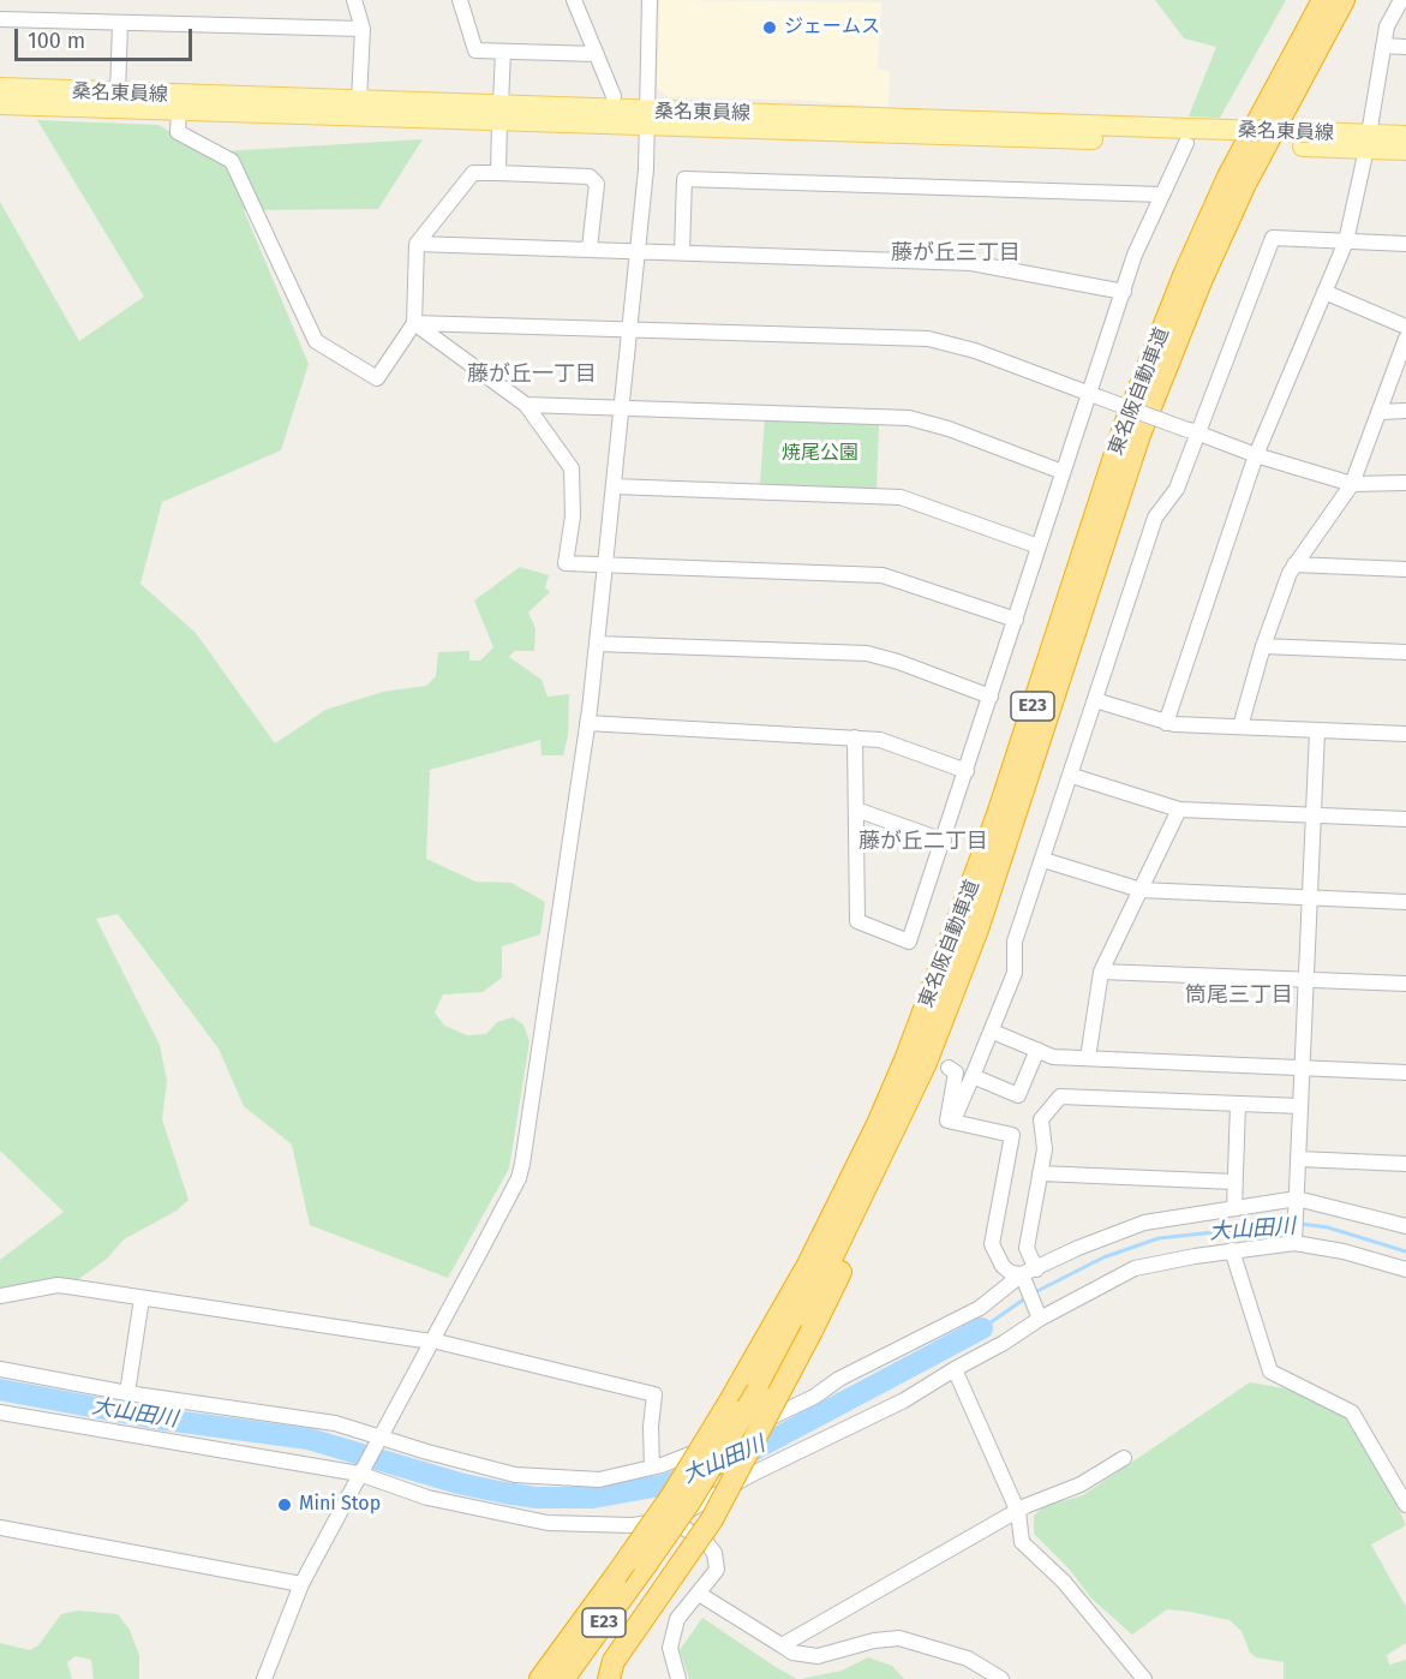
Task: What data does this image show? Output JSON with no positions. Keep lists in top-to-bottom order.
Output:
{
  "streets": {
    "highway": ["東名阪自動車道", "E23"],
    "main road": ["桑名東員線"]
  },
  "districts": [
    "藤が丘三丁目",
    "藤が丘一丁目",
    "藤が丘二丁目",
    "筒尾三丁目"
  ],
  "water": ["大山田川"],
  "parks": ["焼尾公園"],
  "places": ["ジェームス", "Mini Stop"],
  "scale_bar": "100 m"
}
